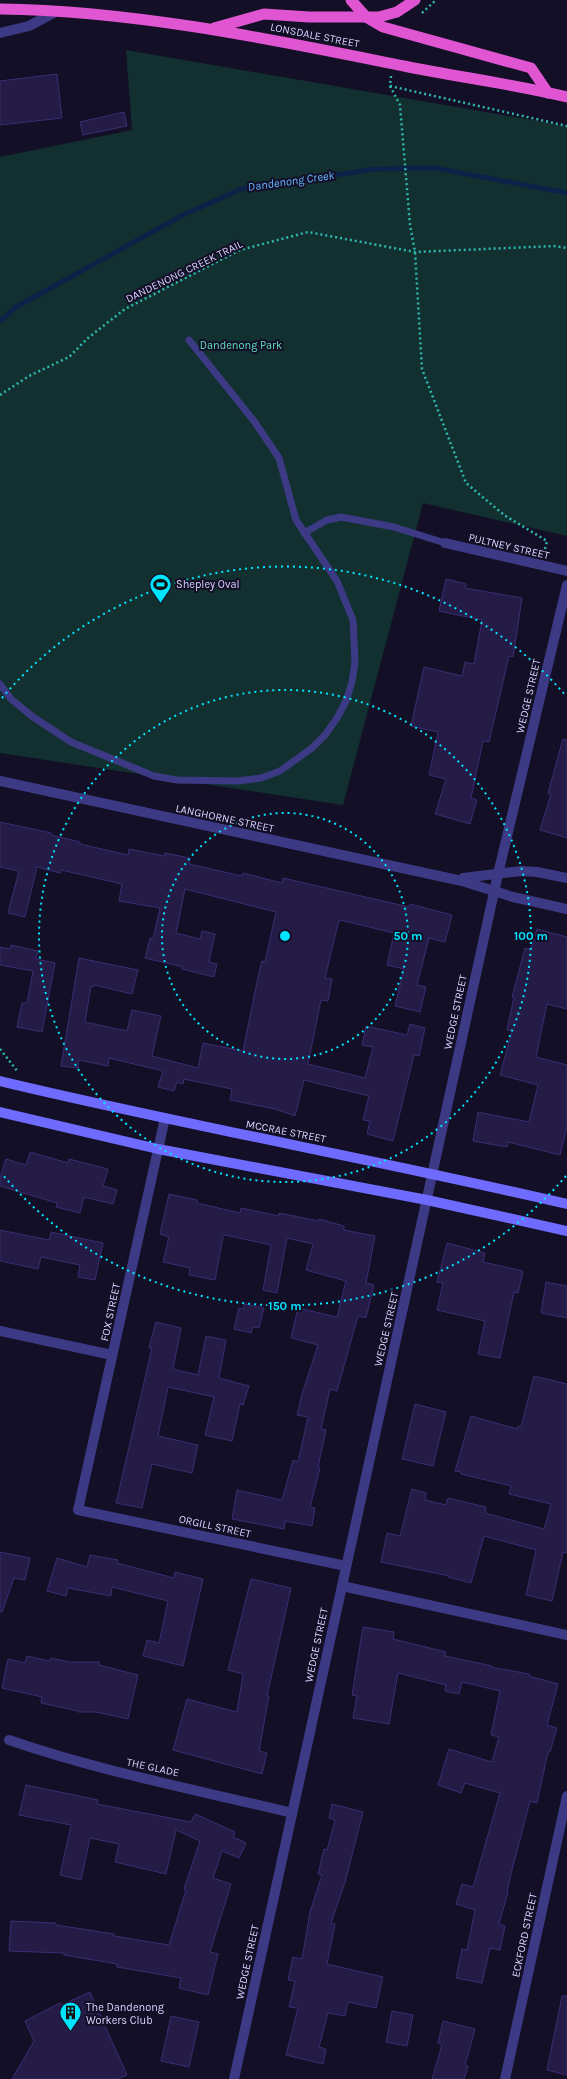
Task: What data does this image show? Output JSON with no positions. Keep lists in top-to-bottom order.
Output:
{
  "streets": {
    "highway": ["LONSDALE STREET"],
    "main road": ["MCCRAE STREET"],
    "street": [
      "PULTNEY STREET",
      "WEDGE STREET",
      "LANGHORNE STREET",
      "FOX STREET",
      "ORGILL STREET",
      "THE GLADE",
      "ECKFORD STREET"
    ],
    "path": ["DANDENONG CREEK TRAIL"]
  },
  "crossings": [
    ["WEDGE STREET", "LANGHORNE STREET"],
    ["WEDGE STREET", "MCCRAE STREET"],
    ["WEDGE STREET", "ORGILL STREET"],
    ["WEDGE STREET", "THE GLADE"],
    ["MCCRAE STREET", "FOX STREET"],
    ["FOX STREET", "ORGILL STREET"]
  ],
  "water": ["Dandenong Creek"],
  "parks": ["Dandenong Park"],
  "places": {
    "sports": ["Shepley Oval"],
    "building": ["The Dandenong Workers Club"]
  },
  "rings": ["50 m", "100 m", "150 m"]
}
